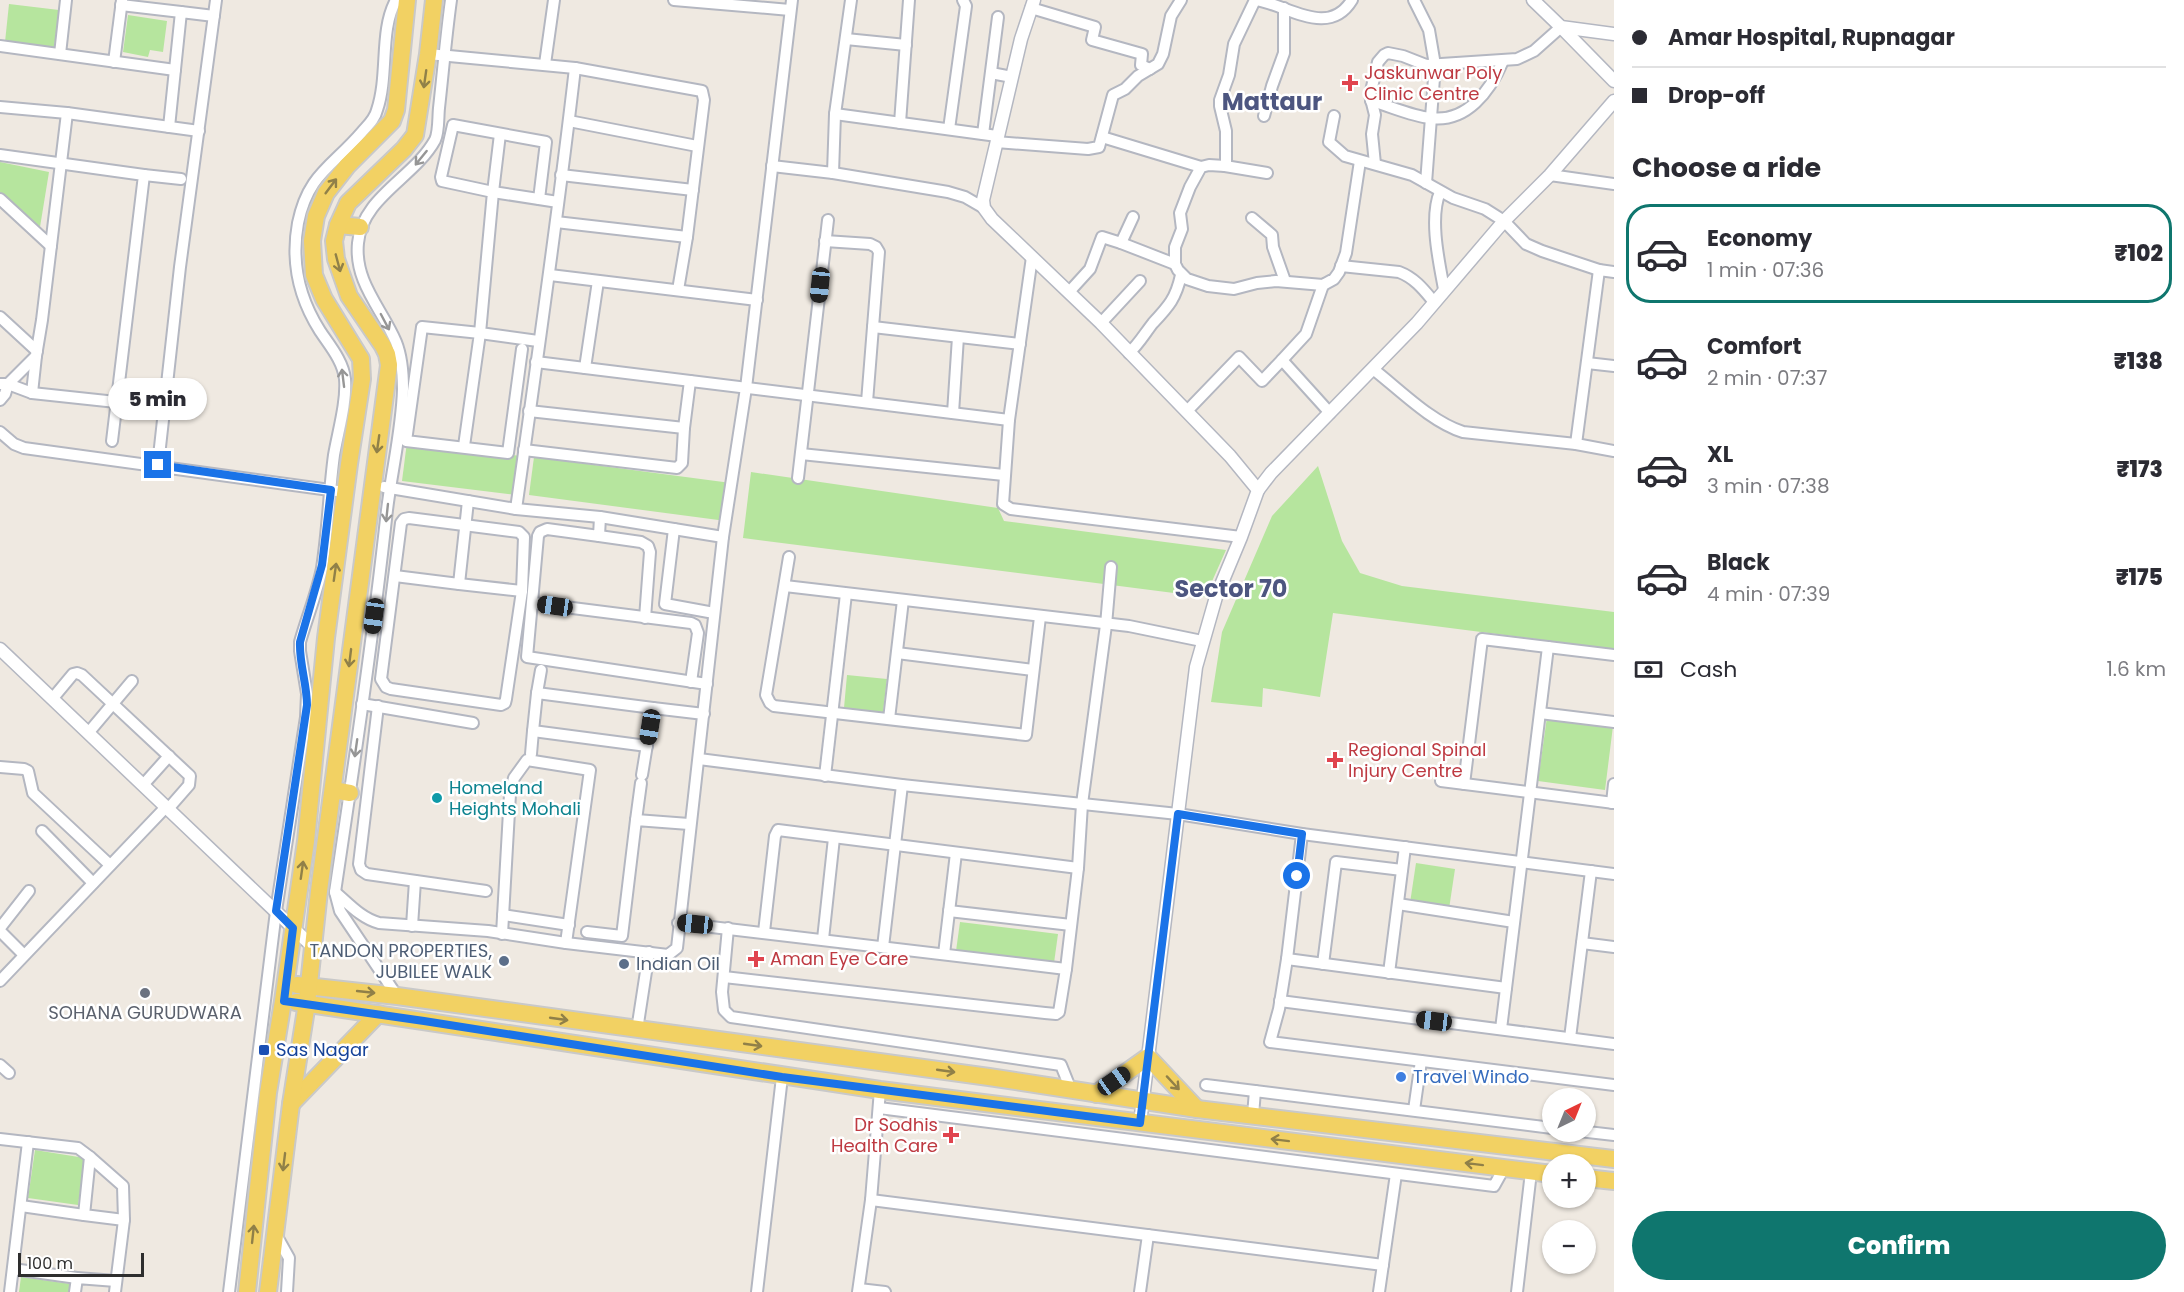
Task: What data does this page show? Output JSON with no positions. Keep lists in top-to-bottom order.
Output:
{
  "districts": ["Mattaur", "Sector 70"],
  "places": {
    "health": [
      "Jaskunwar Poly Clinic Centre",
      "Regional Spinal Injury Centre",
      "Aman Eye Care",
      "Dr Sodhis Health Care"
    ],
    "other": [
      "Homeland Heights Mohali",
      "TANDON PROPERTIES, JUBILEE WALK",
      "Indian Oil",
      "SOHANA GURUDWARA",
      "Travel Windo"
    ],
    "transit": ["Sas Nagar"]
  },
  "scale_bar": "100 m",
  "north": "top right",
  "page": {
    "banner": ["Amar Hospital, Rupnagar", "Drop-off"],
    "heading": "Choose a ride",
    "list": [
      {
        "name": "Economy",
        "note": "1 min · 07:36",
        "value": "₹102"
      },
      {
        "name": "Comfort",
        "note": "2 min · 07:37",
        "value": "₹138"
      },
      {
        "name": "XL",
        "note": "3 min · 07:38",
        "value": "₹173"
      },
      {
        "name": "Black",
        "note": "4 min · 07:39",
        "value": "₹175"
      }
    ],
    "bubble": "5 min",
    "pay": ["Cash", "1.6 km"],
    "map_buttons": ["+", "−"],
    "buttons": "Confirm",
    "scale": "100 m"
  }
}
